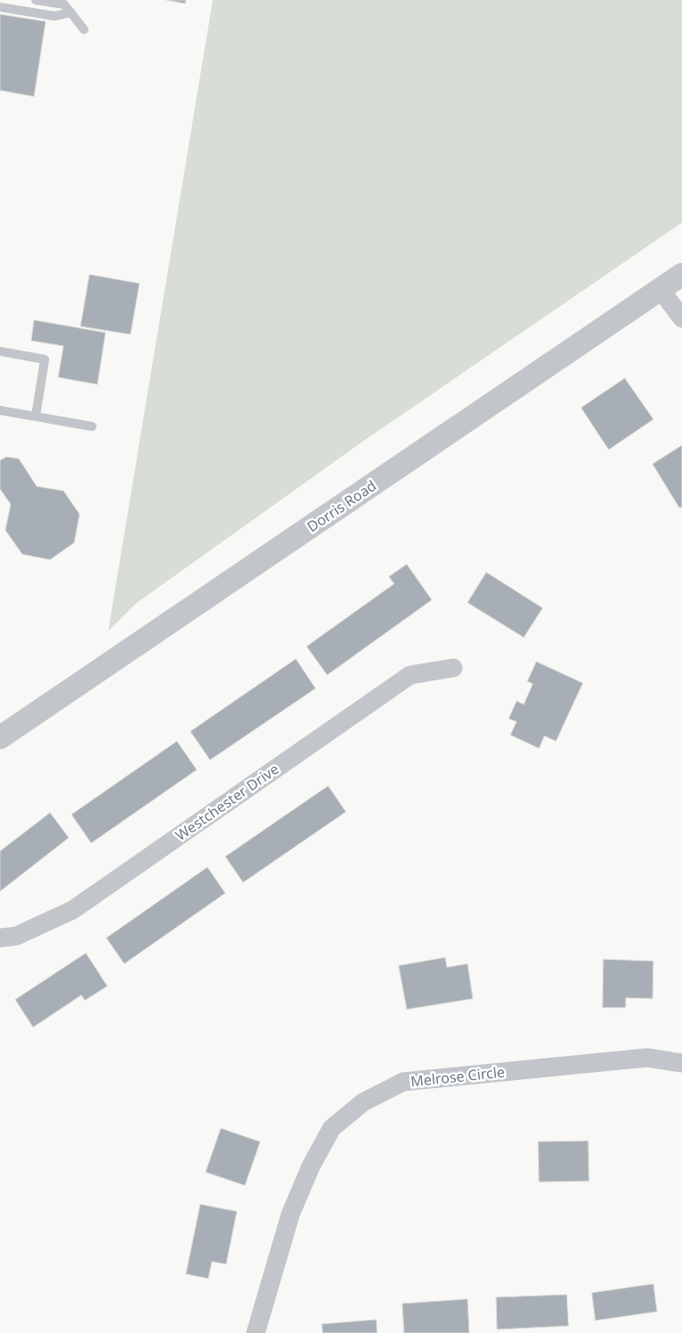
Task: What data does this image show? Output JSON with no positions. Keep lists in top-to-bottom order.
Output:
{
  "streets": {
    "street": ["Dorris Road", "Westchester Drive", "Melrose Circle"]
  }
}
